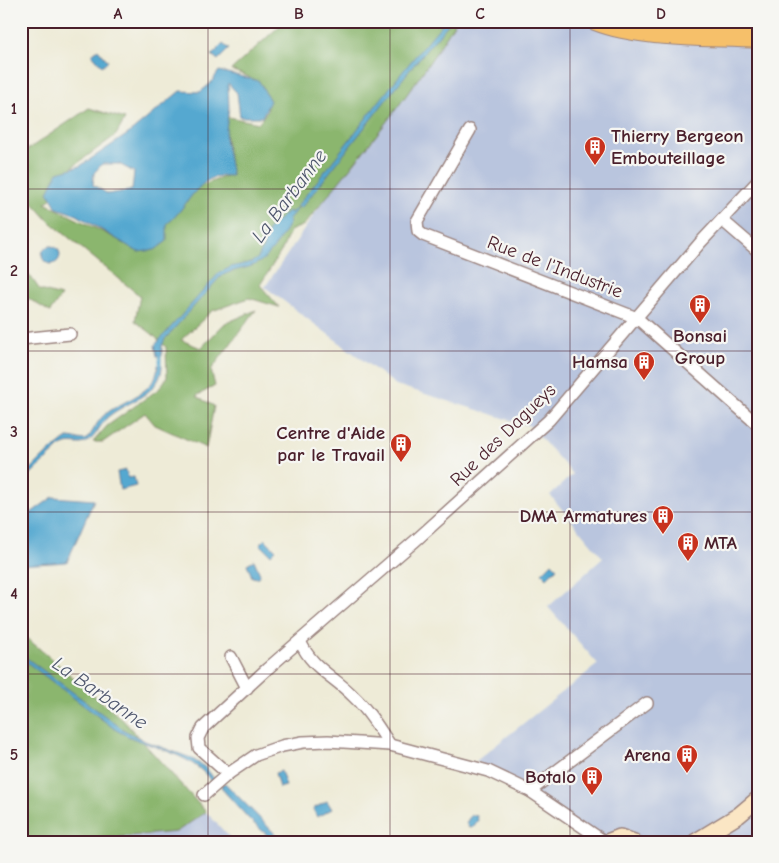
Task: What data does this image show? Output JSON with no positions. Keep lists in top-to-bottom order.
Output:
{
  "streets": {
    "street": ["Rue de l'Industrie", "Rue des Dagueys"]
  },
  "crossings": [
    ["Rue de l'Industrie", "Rue des Dagueys"]
  ],
  "water": ["La Barbanne"],
  "places": {
    "building": [
      "Thierry Bergeon Embouteillage",
      "Bonsai Group",
      "Hamsa",
      "Centre d'Aide par le Travail",
      "DMA Armatures",
      "MTA",
      "Arena",
      "Botalo"
    ]
  },
  "grid": {
    "columns": [
      "A",
      "B",
      "C",
      "D"
    ],
    "rows": [
      "1",
      "2",
      "3",
      "4",
      "5"
    ]
  }
}
